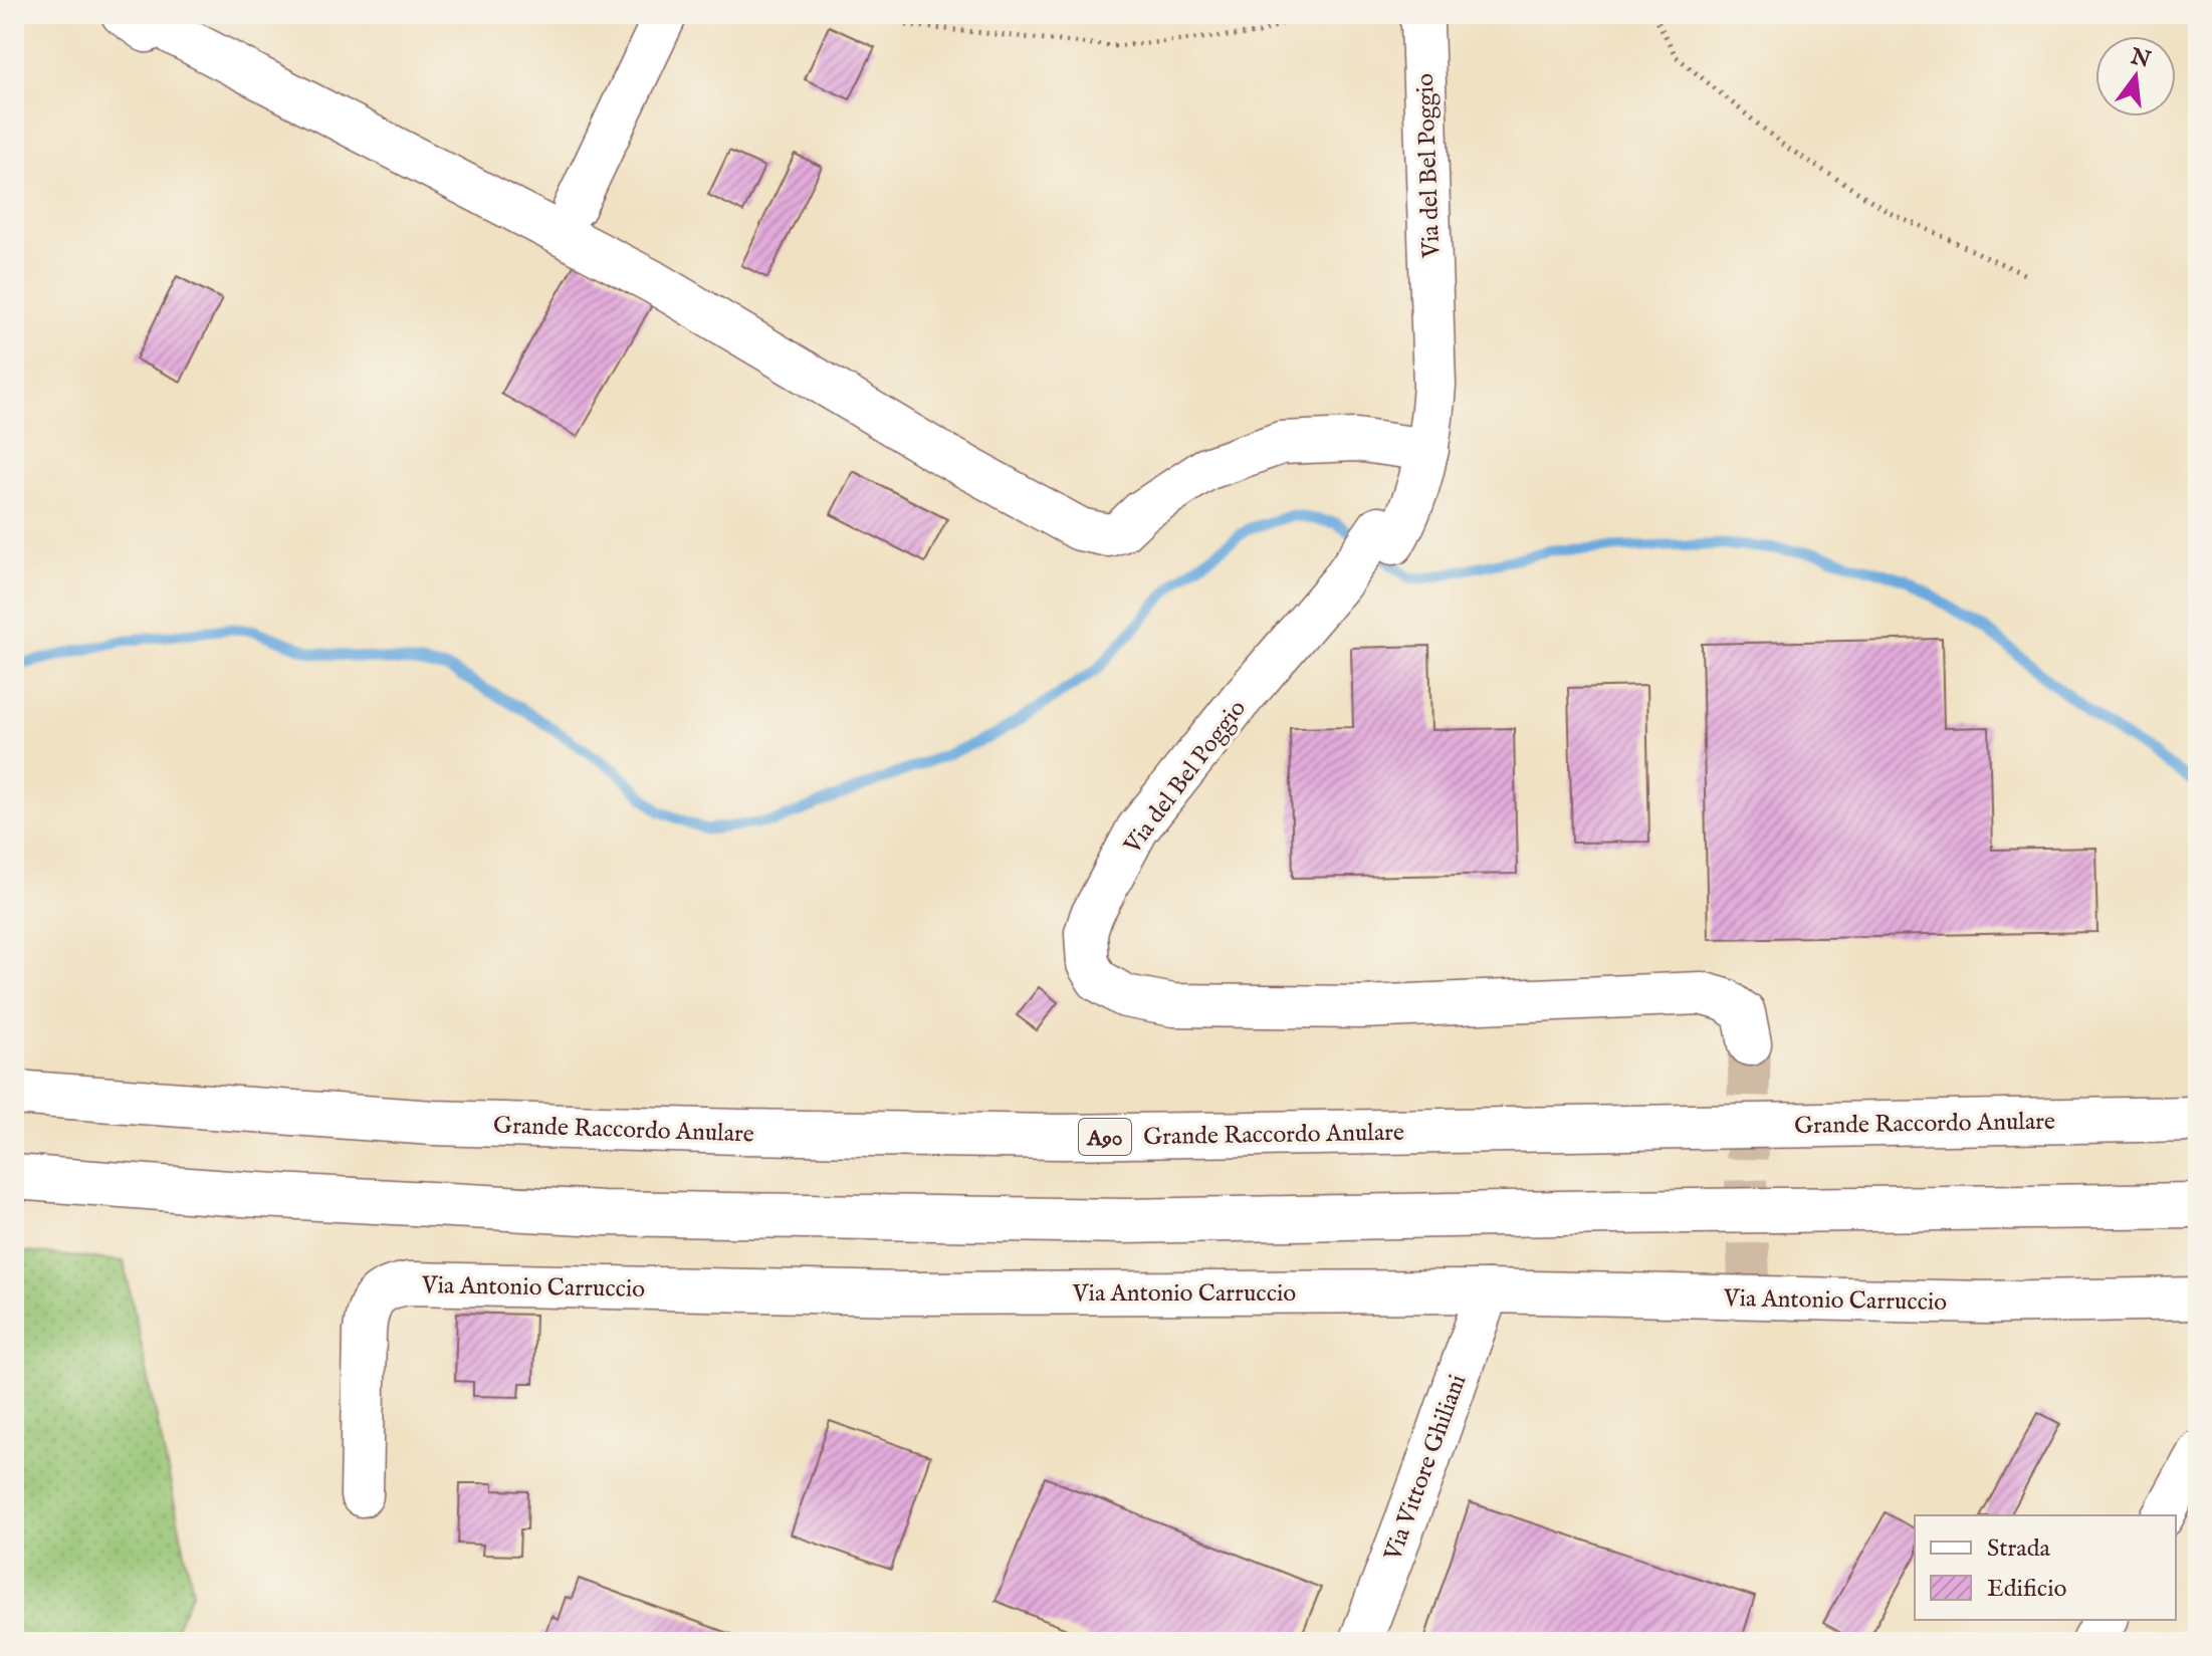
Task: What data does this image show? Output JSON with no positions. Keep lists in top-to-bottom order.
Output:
{
  "streets": {
    "highway": ["Grande Raccordo Anulare", "A90"],
    "street": ["Via del Bel Poggio", "Via Antonio Carruccio", "Via Vittore Ghiliani"]
  },
  "crossings": [
    ["Via Antonio Carruccio", "Via Vittore Ghiliani"]
  ],
  "legend": ["Strada", "Edificio"],
  "north": "top"
}
